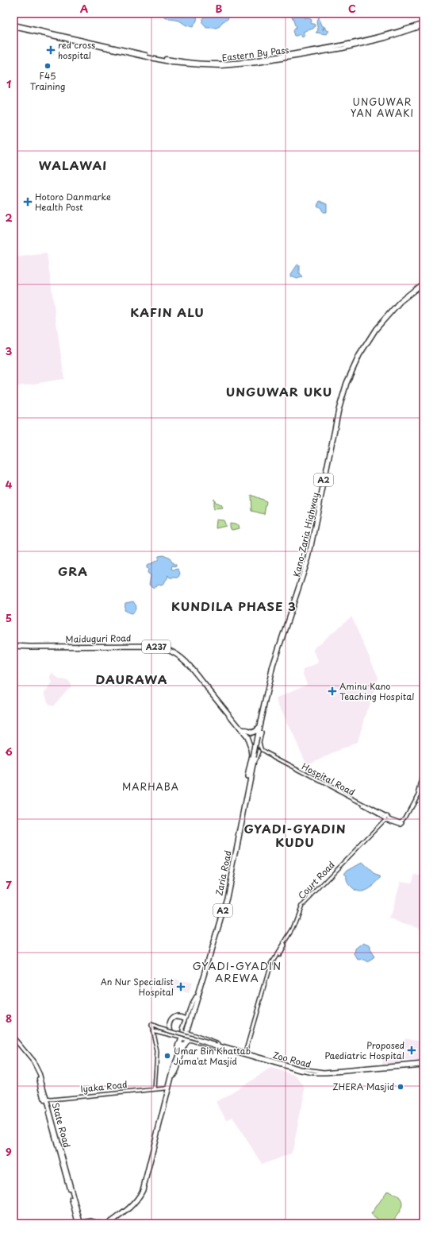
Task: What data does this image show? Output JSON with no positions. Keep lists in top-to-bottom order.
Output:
{
  "streets": {
    "highway": [
      "A2",
      "Kano-Zaria Highway",
      "Maiduguri Road",
      "A237",
      "Zaria Road"
    ],
    "main road": [
      "Eastern By Pass",
      "Hospital Road",
      "Court Road",
      "Zoo Road",
      "Iyaka Road",
      "State Road"
    ]
  },
  "crossings": [
    ["A2", "Kano-Zaria Highway"],
    ["A2", "Zaria Road"],
    ["Kano-Zaria Highway", "Maiduguri Road"],
    ["Kano-Zaria Highway", "Zaria Road"],
    ["Maiduguri Road", "Zaria Road"],
    ["Hospital Road", "Court Road"],
    ["Court Road", "Zoo Road"],
    ["Iyaka Road", "State Road"]
  ],
  "districts": [
    "UNGUWAR YAN AWAKI",
    "WALAWAI",
    "KAFIN ALU",
    "UNGUWAR UKU",
    "GRA",
    "KUNDILA PHASE 3",
    "DAURAWA",
    "MARHABA",
    "GYADI-GYADIN KUDU",
    "GYADI-GYADIN AREWA"
  ],
  "places": {
    "health": [
      "red cross hospital",
      "Hotoro Danmarke Health Post",
      "Aminu Kano Teaching Hospital",
      "An Nur Specialist Hospital",
      "Proposed Paediatric Hospital"
    ],
    "other": ["F45 Training", "Umar Bin Khattab Juma'at Masjid", "ZHERA Masjid"]
  },
  "grid": {
    "columns": ["A", "B", "C"],
    "rows": [
      "1",
      "2",
      "3",
      "4",
      "5",
      "6",
      "7",
      "8",
      "9"
    ]
  }
}
